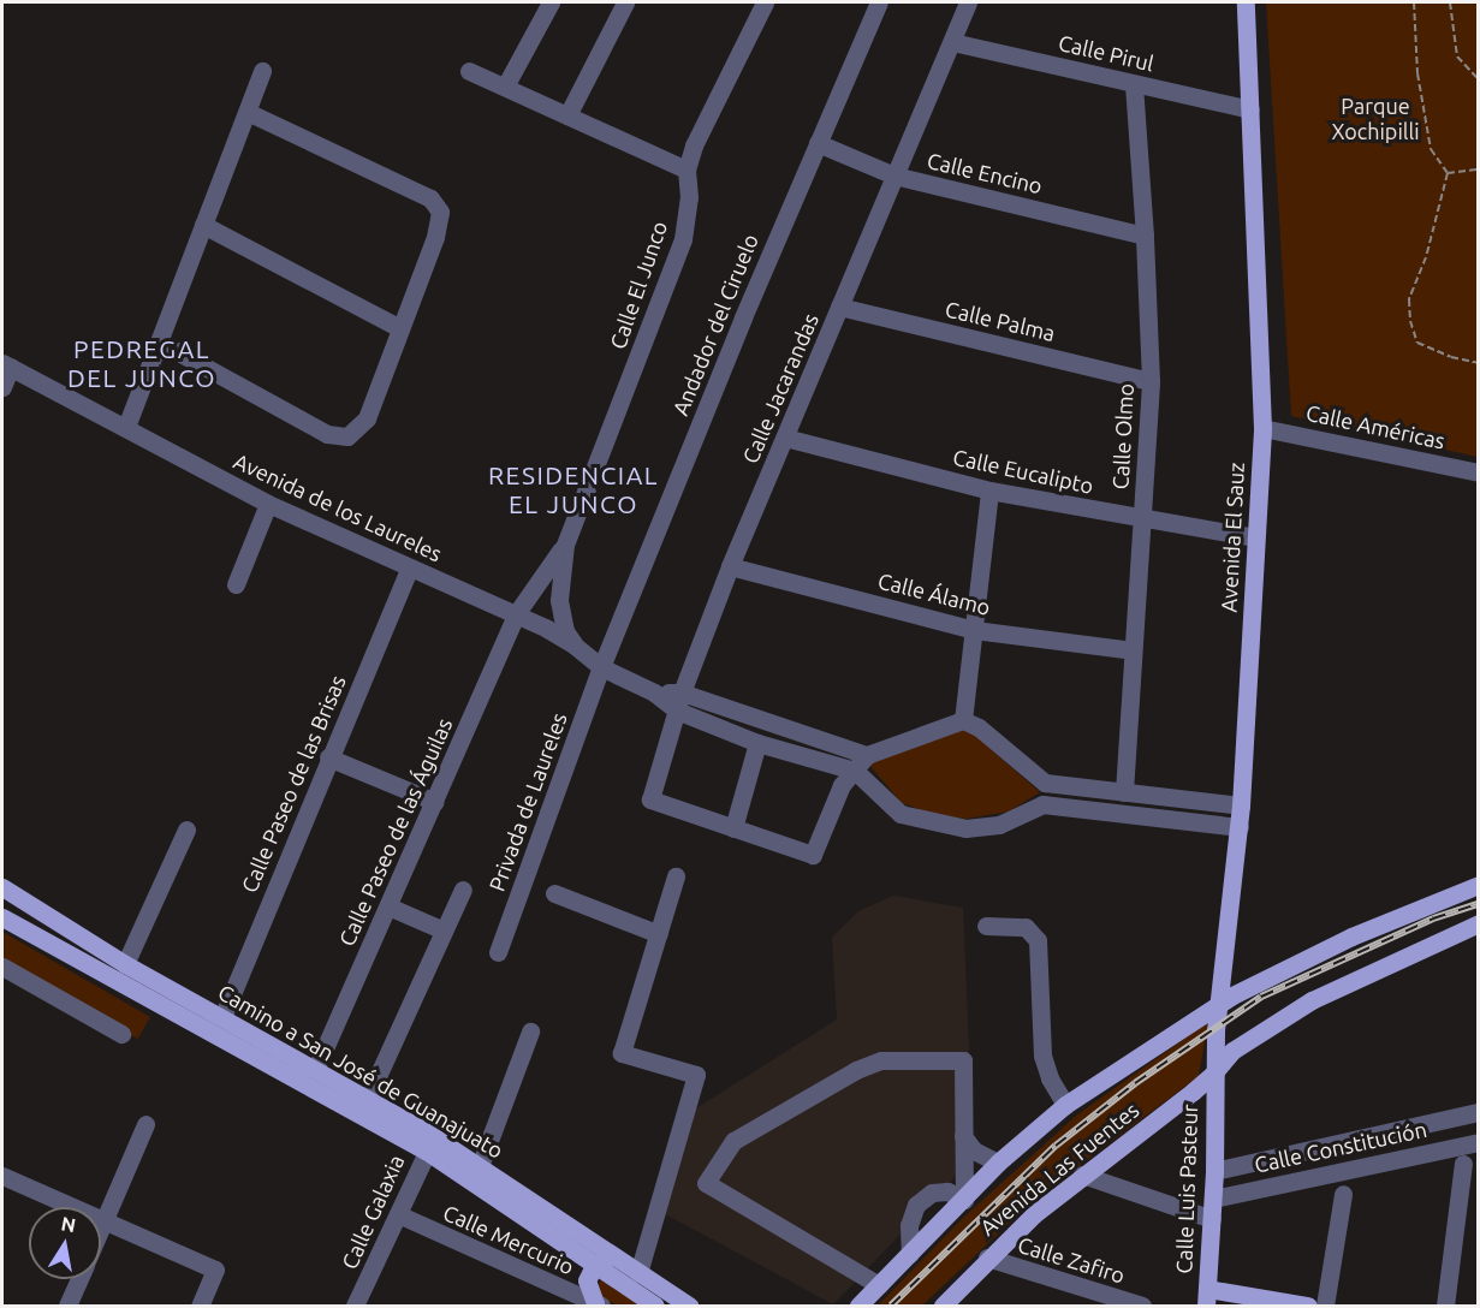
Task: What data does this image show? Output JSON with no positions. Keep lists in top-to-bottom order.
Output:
{
  "streets": {
    "main road": [
      "Avenida El Sauz",
      "Camino a San José de Guanajuato",
      "Avenida Las Fuentes",
      "Calle Luis Pasteur"
    ],
    "street": [
      "Calle Pirul",
      "Calle Encino",
      "Calle El Junco",
      "Calle Palma",
      "Andador del Ciruelo",
      "Calle Jacarandas",
      "Calle Américas",
      "Calle Olmo",
      "Calle Eucalipto",
      "Avenida de los Laureles",
      "Calle Álamo",
      "Calle Paseo de las Brisas",
      "Privada de Laureles",
      "Calle Paseo de las Águilas",
      "Calle Constitución",
      "Calle Galaxia",
      "Calle Mercurio",
      "Calle Zafiro"
    ]
  },
  "crossings": [
    ["Calle Pirul", "Calle Jacarandas"],
    ["Calle Pirul", "Calle Olmo"],
    ["Calle Pirul", "Avenida El Sauz"],
    ["Calle Encino", "Andador del Ciruelo"],
    ["Calle Encino", "Calle Jacarandas"],
    ["Calle Encino", "Calle Olmo"],
    ["Calle El Junco", "Avenida de los Laureles"],
    ["Calle El Junco", "Calle Paseo de las Águilas"],
    ["Calle Palma", "Calle Jacarandas"],
    ["Calle Palma", "Calle Olmo"],
    ["Andador del Ciruelo", "Avenida de los Laureles"],
    ["Andador del Ciruelo", "Privada de Laureles"],
    ["Calle Jacarandas", "Calle Eucalipto"],
    ["Calle Jacarandas", "Avenida de los Laureles"],
    ["Calle Jacarandas", "Calle Álamo"],
    ["Calle Américas", "Avenida El Sauz"],
    ["Calle Olmo", "Calle Eucalipto"],
    ["Calle Olmo", "Calle Álamo"],
    ["Calle Eucalipto", "Avenida El Sauz"],
    ["Avenida de los Laureles", "Avenida El Sauz"],
    ["Avenida de los Laureles", "Calle Paseo de las Brisas"],
    ["Avenida de los Laureles", "Privada de Laureles"],
    ["Avenida de los Laureles", "Calle Paseo de las Águilas"],
    ["Avenida El Sauz", "Avenida Las Fuentes"],
    ["Avenida El Sauz", "Calle Luis Pasteur"],
    ["Calle Paseo de las Brisas", "Camino a San José de Guanajuato"],
    ["Calle Paseo de las Águilas", "Camino a San José de Guanajuato"],
    ["Camino a San José de Guanajuato", "Calle Galaxia"],
    ["Calle Constitución", "Calle Luis Pasteur"],
    ["Avenida Las Fuentes", "Calle Luis Pasteur"],
    ["Avenida Las Fuentes", "Calle Zafiro"],
    ["Calle Galaxia", "Calle Mercurio"]
  ],
  "districts": ["PEDREGAL DEL JUNCO", "RESIDENCIAL EL JUNCO"],
  "parks": ["Parque Xochipilli"],
  "north": "top"
}
